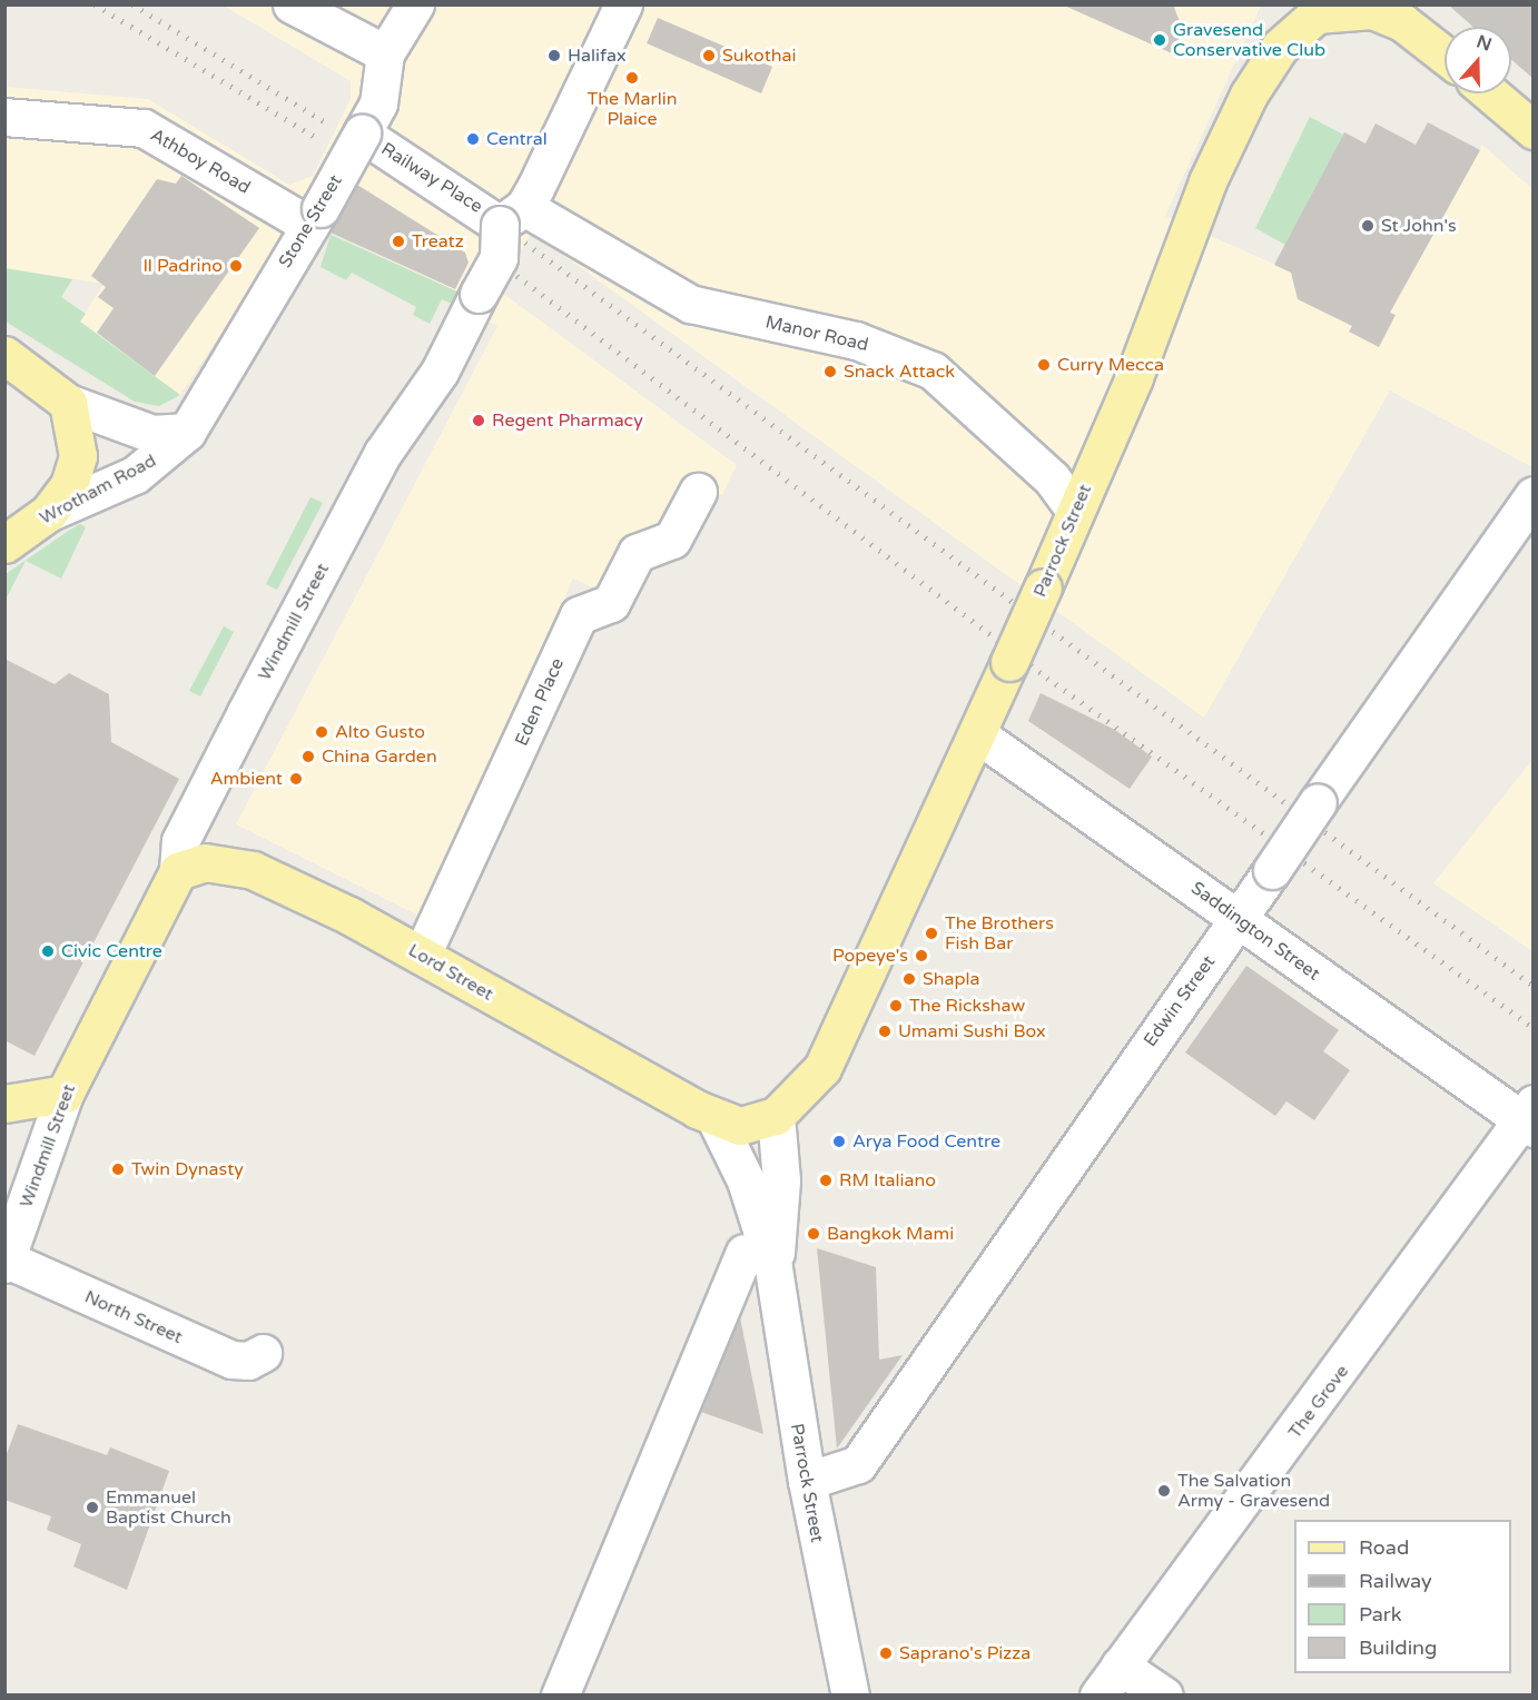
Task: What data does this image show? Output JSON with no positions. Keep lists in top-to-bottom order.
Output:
{
  "streets": {
    "main road": [
      "Wrotham Road",
      "Parrock Street",
      "Windmill Street",
      "Lord Street"
    ],
    "street": [
      "Athboy Road",
      "Railway Place",
      "Stone Street",
      "Manor Road",
      "Eden Place",
      "Saddington Street",
      "Edwin Street",
      "North Street",
      "The Grove"
    ]
  },
  "crossings": [
    ["Athboy Road", "Stone Street"],
    ["Railway Place", "Stone Street"],
    ["Railway Place", "Manor Road"],
    ["Railway Place", "Windmill Street"],
    ["Stone Street", "Wrotham Road"],
    ["Manor Road", "Parrock Street"],
    ["Manor Road", "Windmill Street"],
    ["Parrock Street", "Saddington Street"],
    ["Parrock Street", "Lord Street"],
    ["Parrock Street", "Edwin Street"],
    ["Windmill Street", "Lord Street"],
    ["Windmill Street", "North Street"],
    ["Eden Place", "Lord Street"],
    ["Saddington Street", "Edwin Street"],
    ["Saddington Street", "The Grove"]
  ],
  "places": [
    "Gravesend Conservative Club",
    "Halifax",
    "Sukothai",
    "The Marlin Plaice",
    "Central",
    "St John's",
    "Treatz",
    "Il Padrino",
    "Curry Mecca",
    "Snack Attack",
    "Regent Pharmacy",
    "Alto Gusto",
    "China Garden",
    "Ambient",
    "The Brothers Fish Bar",
    "Civic Centre",
    "Popeye's",
    "Shapla",
    "The Rickshaw",
    "Umami Sushi Box",
    "Arya Food Centre",
    "Twin Dynasty",
    "RM Italiano",
    "Bangkok Mami",
    "The Salvation Army - Gravesend",
    "Emmanuel Baptist Church",
    "Saprano's Pizza"
  ],
  "legend": [
    "Road",
    "Railway",
    "Park",
    "Building"
  ],
  "north": "top"
}
